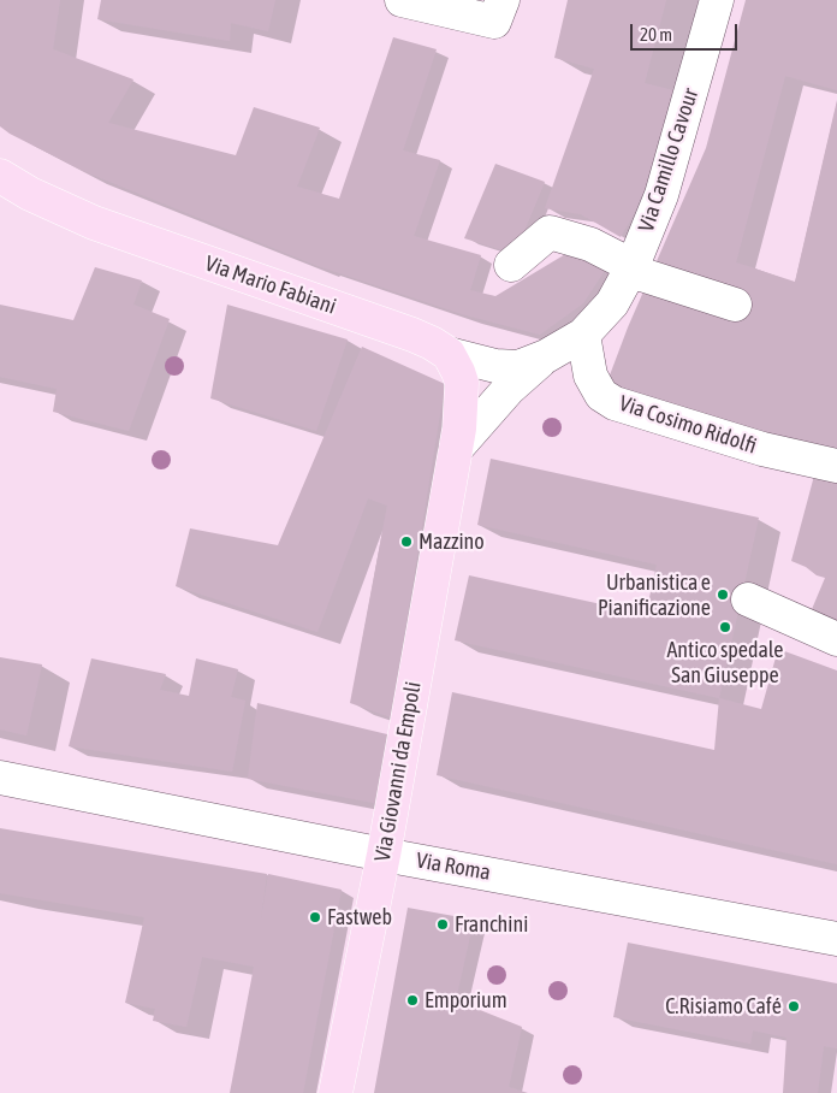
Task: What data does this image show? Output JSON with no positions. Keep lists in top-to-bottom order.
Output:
{
  "streets": {
    "main road": ["Via Mario Fabiani", "Via Giovanni da Empoli"],
    "street": ["Via Camillo Cavour", "Via Cosimo Ridolfi", "Via Roma"]
  },
  "crossings": [
    ["Via Camillo Cavour", "Via Mario Fabiani"],
    ["Via Camillo Cavour", "Via Cosimo Ridolfi"],
    ["Via Mario Fabiani", "Via Giovanni da Empoli"],
    ["Via Giovanni da Empoli", "Via Roma"]
  ],
  "places": [
    "Mazzino",
    "Urbanistica e Pianificazione",
    "Antico spedale San Giuseppe",
    "Fastweb",
    "Franchini",
    "Emporium",
    "C.Risiamo Café"
  ],
  "scale_bar": "20 m"
}
